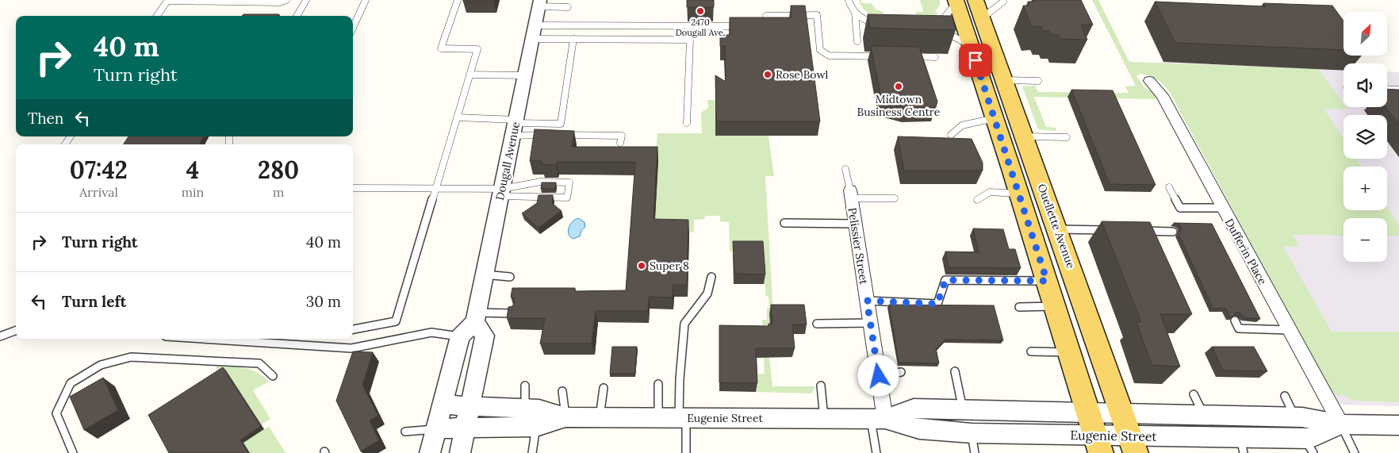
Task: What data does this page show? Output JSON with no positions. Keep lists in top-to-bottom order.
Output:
{
  "streets": {
    "main road": ["Ouellette Avenue"],
    "street": [
      "Dougall Avenue",
      "Pelissier Street",
      "Dufferin Place",
      "Eugenie Street"
    ]
  },
  "crossings": [
    ["Ouellette Avenue", "Eugenie Street"],
    ["Pelissier Street", "Eugenie Street"],
    ["Dufferin Place", "Eugenie Street"]
  ],
  "places": [
    "2470 Dougall Ave.",
    "Rose Bowl",
    "Midtown Business Centre",
    "Super 8"
  ],
  "north": "top right",
  "page": {
    "map_buttons": ["+", "−"],
    "turn": ["40 m", "Turn right"],
    "then": "Then",
    "eta": [
      "07:42",
      "Arrival",
      "4",
      "min",
      "280",
      "m"
    ],
    "list": [
      {
        "name": "Turn right",
        "value": "40 m"
      },
      {
        "name": "Turn left",
        "value": "30 m"
      }
    ]
  }
}
